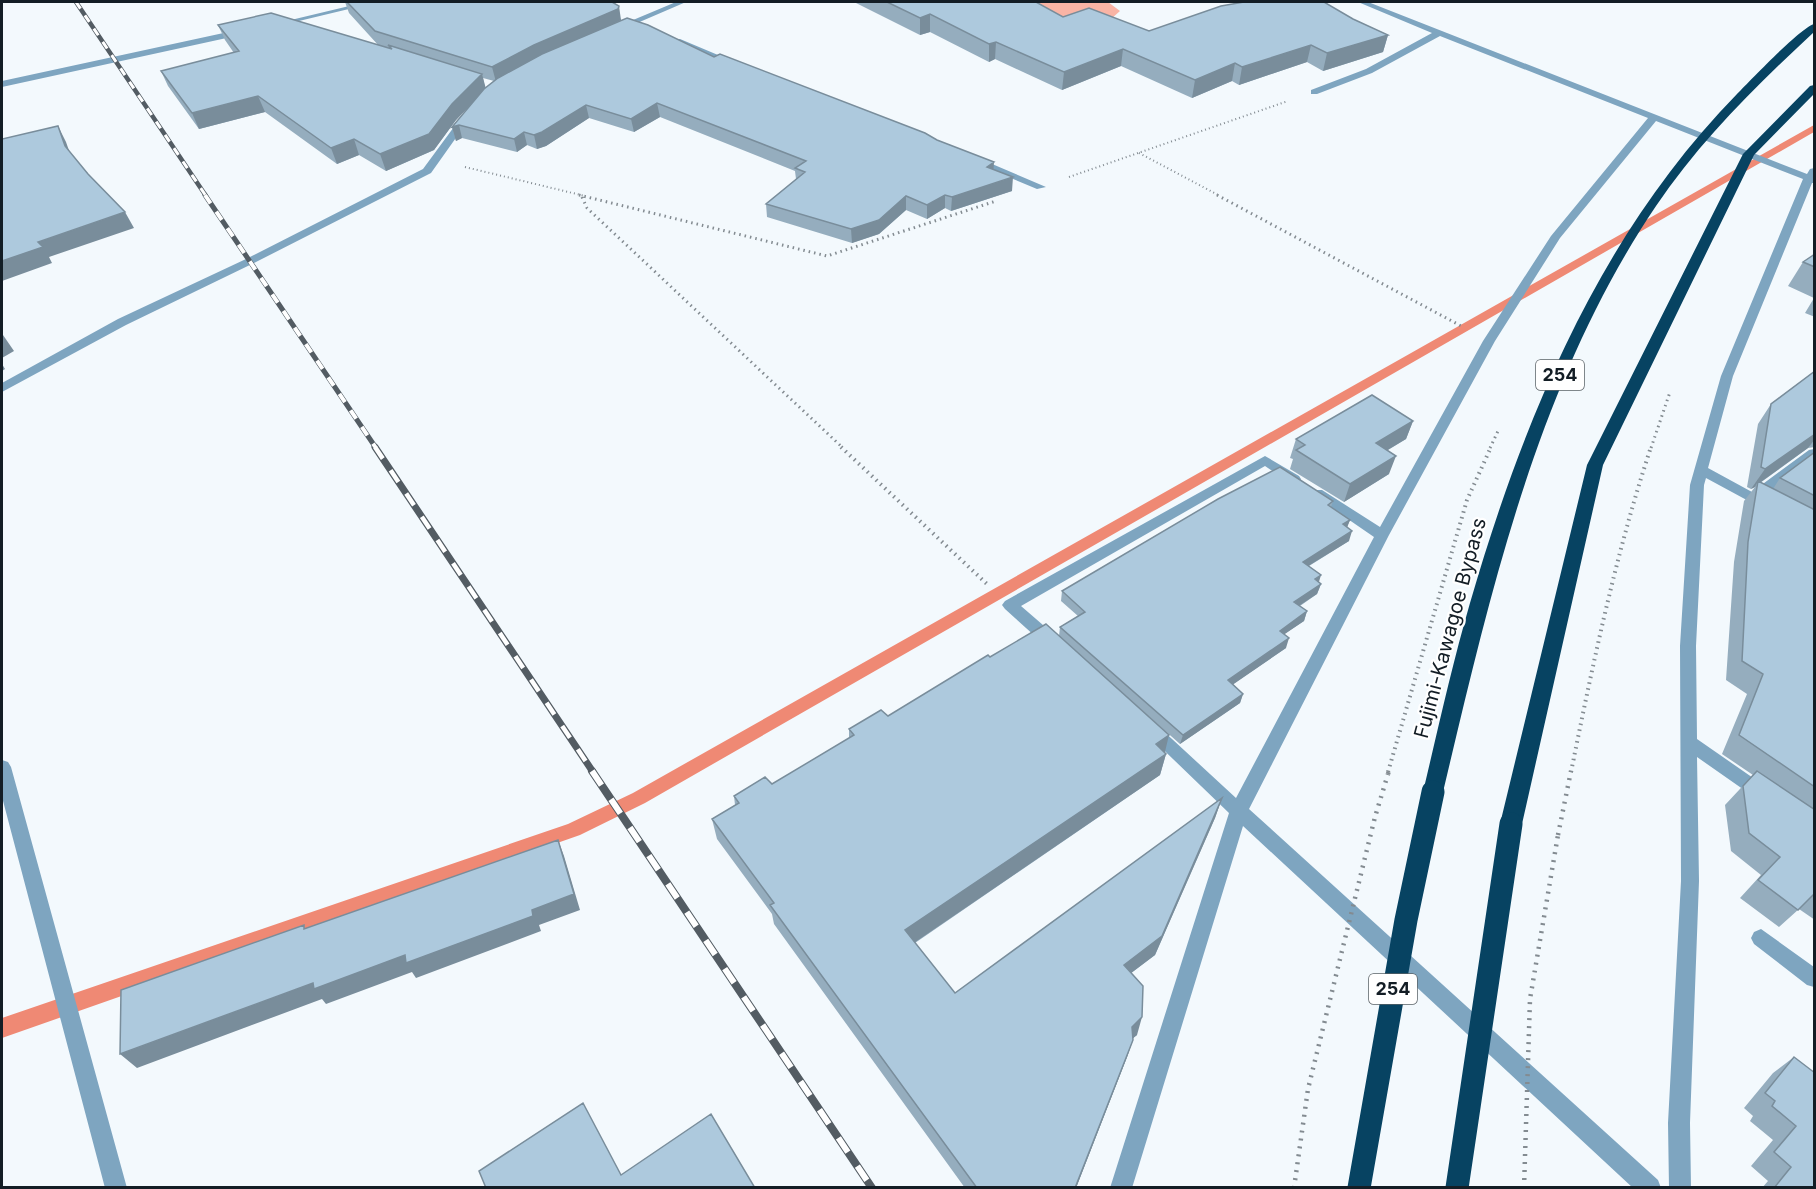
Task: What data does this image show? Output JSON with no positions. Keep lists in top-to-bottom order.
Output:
{
  "streets": {
    "highway": ["254", "Fujimi-Kawagoe Bypass"]
  }
}
